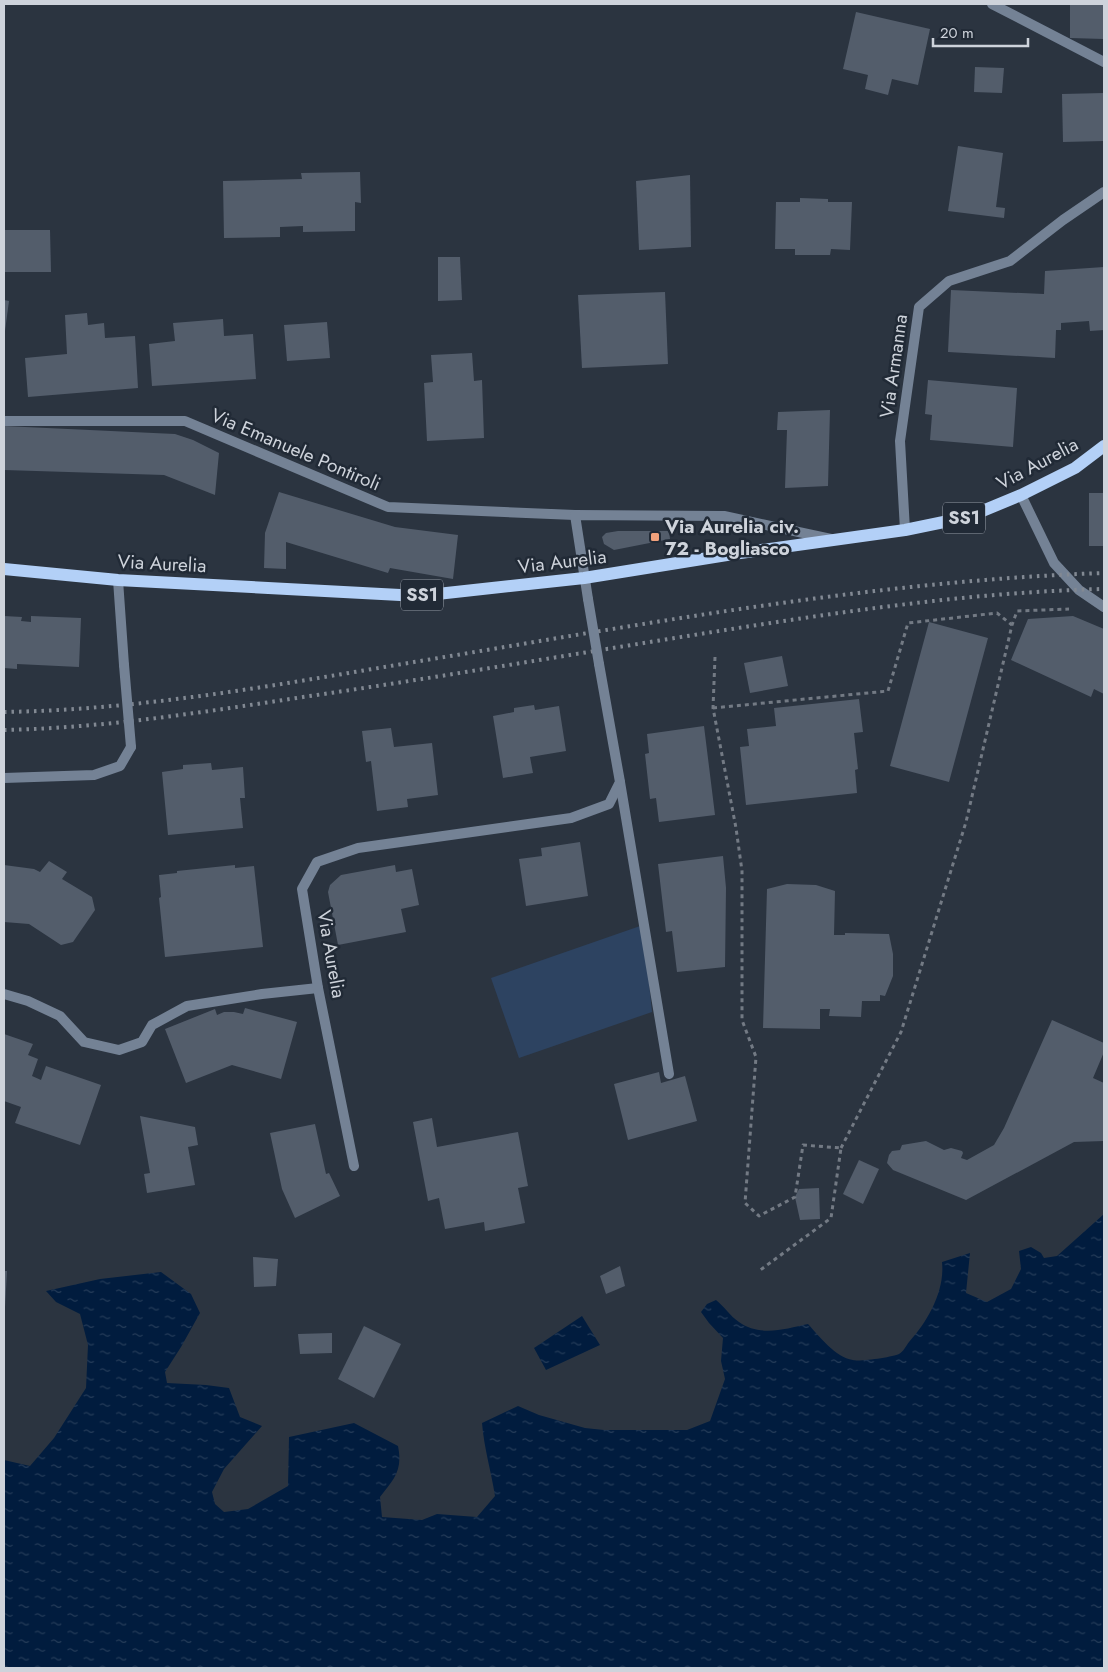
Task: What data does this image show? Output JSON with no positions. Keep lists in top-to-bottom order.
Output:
{
  "streets": {
    "main road": ["Via Aurelia", "SS1"],
    "street": ["Via Armanna", "Via Emanuele Pontiroli"]
  },
  "crossings": [
    ["Via Armanna", "Via Aurelia"],
    ["Via Emanuele Pontiroli", "Via Aurelia"]
  ],
  "places": {
    "transit": ["Via Aurelia civ. 72 - Bogliasco"]
  },
  "scale_bar": "20 m"
}
